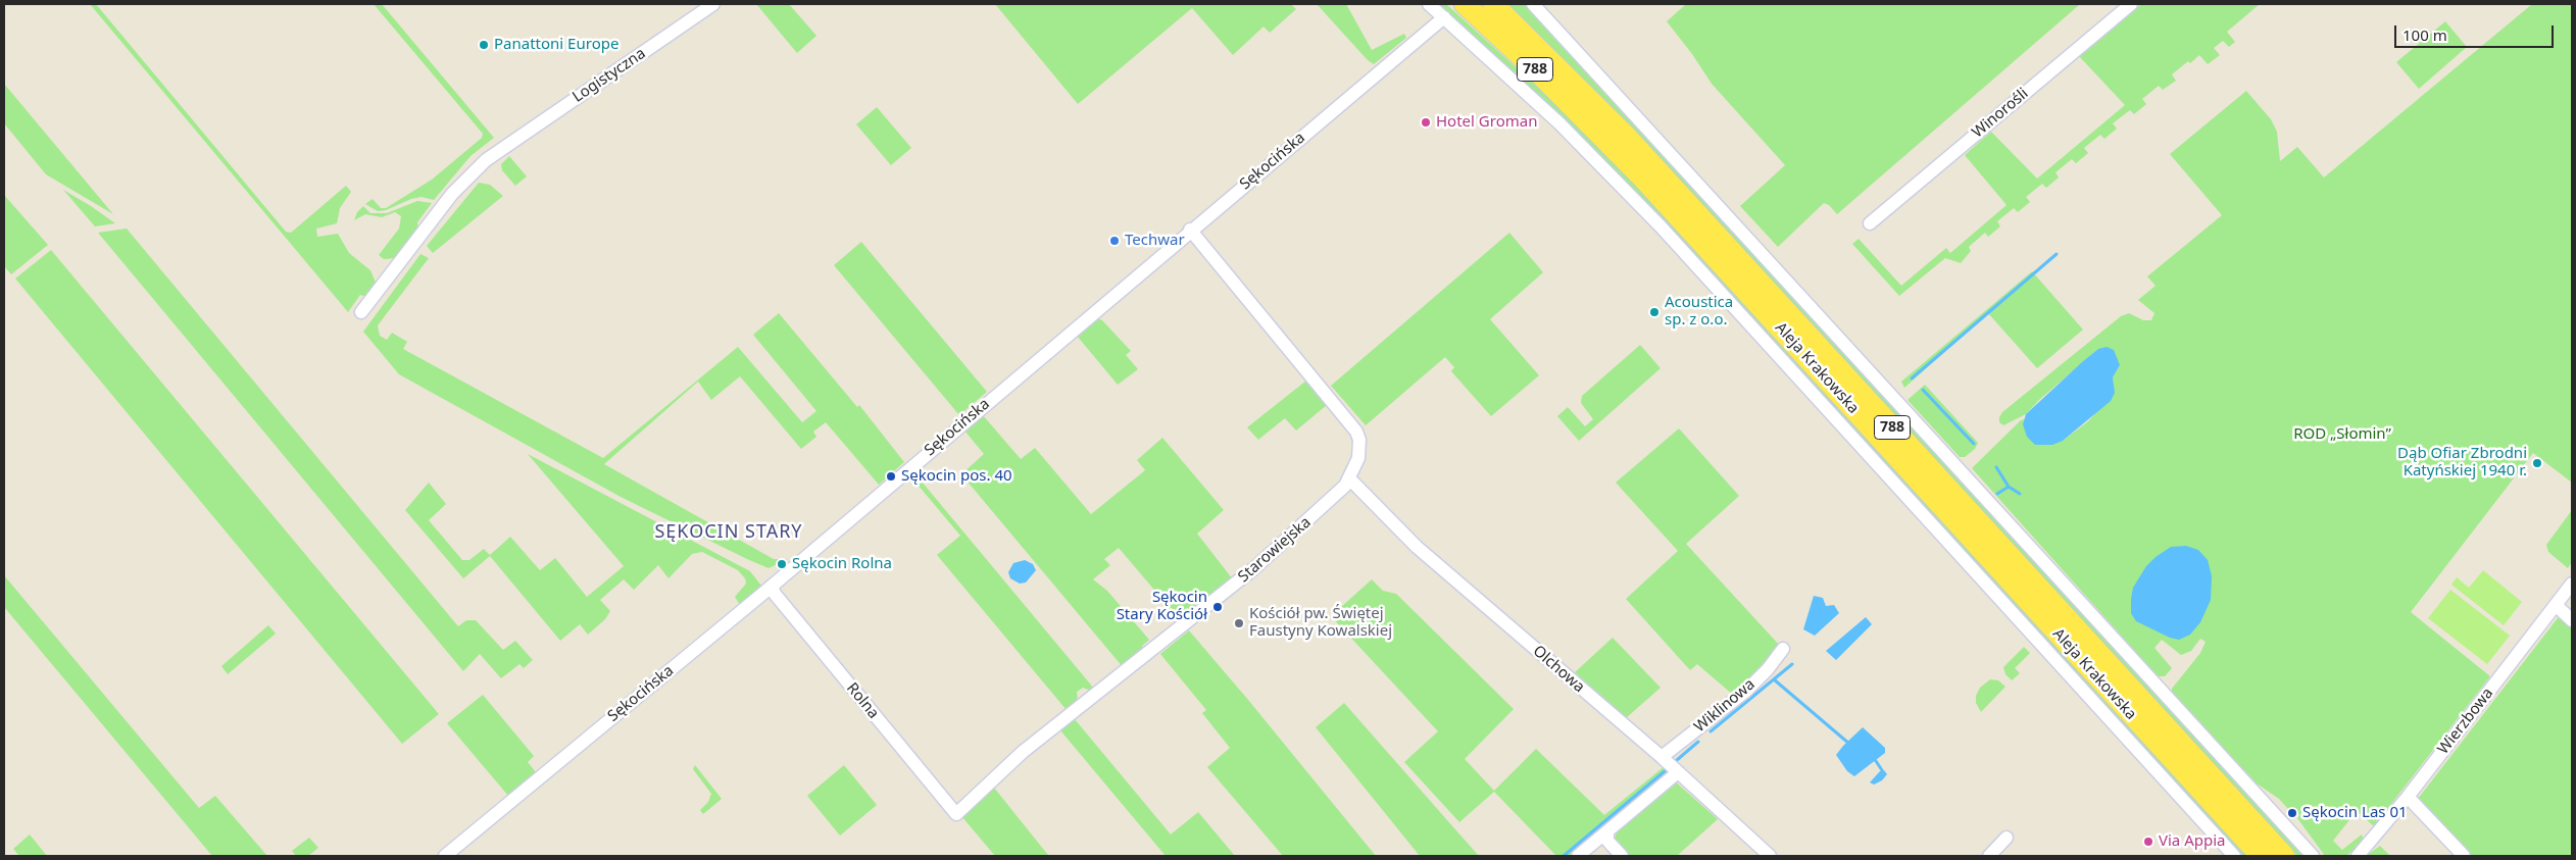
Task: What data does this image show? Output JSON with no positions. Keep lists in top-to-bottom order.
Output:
{
  "streets": {
    "main road": ["788", "Aleja Krakowska"],
    "street": [
      "Logistyczna",
      "Winorośli",
      "Sękocińska",
      "Starowiejska",
      "Olchowa",
      "Rolna",
      "Wiklinowa",
      "Wierzbowa"
    ]
  },
  "crossings": [
    ["Sękocińska", "Aleja Krakowska"],
    ["Sękocińska", "Starowiejska"],
    ["Sękocińska", "Rolna"],
    ["Starowiejska", "Olchowa"],
    ["Starowiejska", "Rolna"],
    ["Olchowa", "Wiklinowa"]
  ],
  "districts": ["SĘKOCIN STARY"],
  "parks": ["ROD „Słomin”"],
  "places": [
    "Panattoni Europe",
    "Hotel Groman",
    "Techwar",
    "Acoustica sp. z o.o.",
    "Dąb Ofiar Zbrodni Katyńskiej 1940 r.",
    "Sękocin pos. 40",
    "Sękocin Rolna",
    "Sękocin Stary Kościół",
    "Kościół pw. Świętej Faustyny Kowalskiej",
    "Sękocin Las 01",
    "Via Appia"
  ],
  "scale_bar": "100 m"
}
